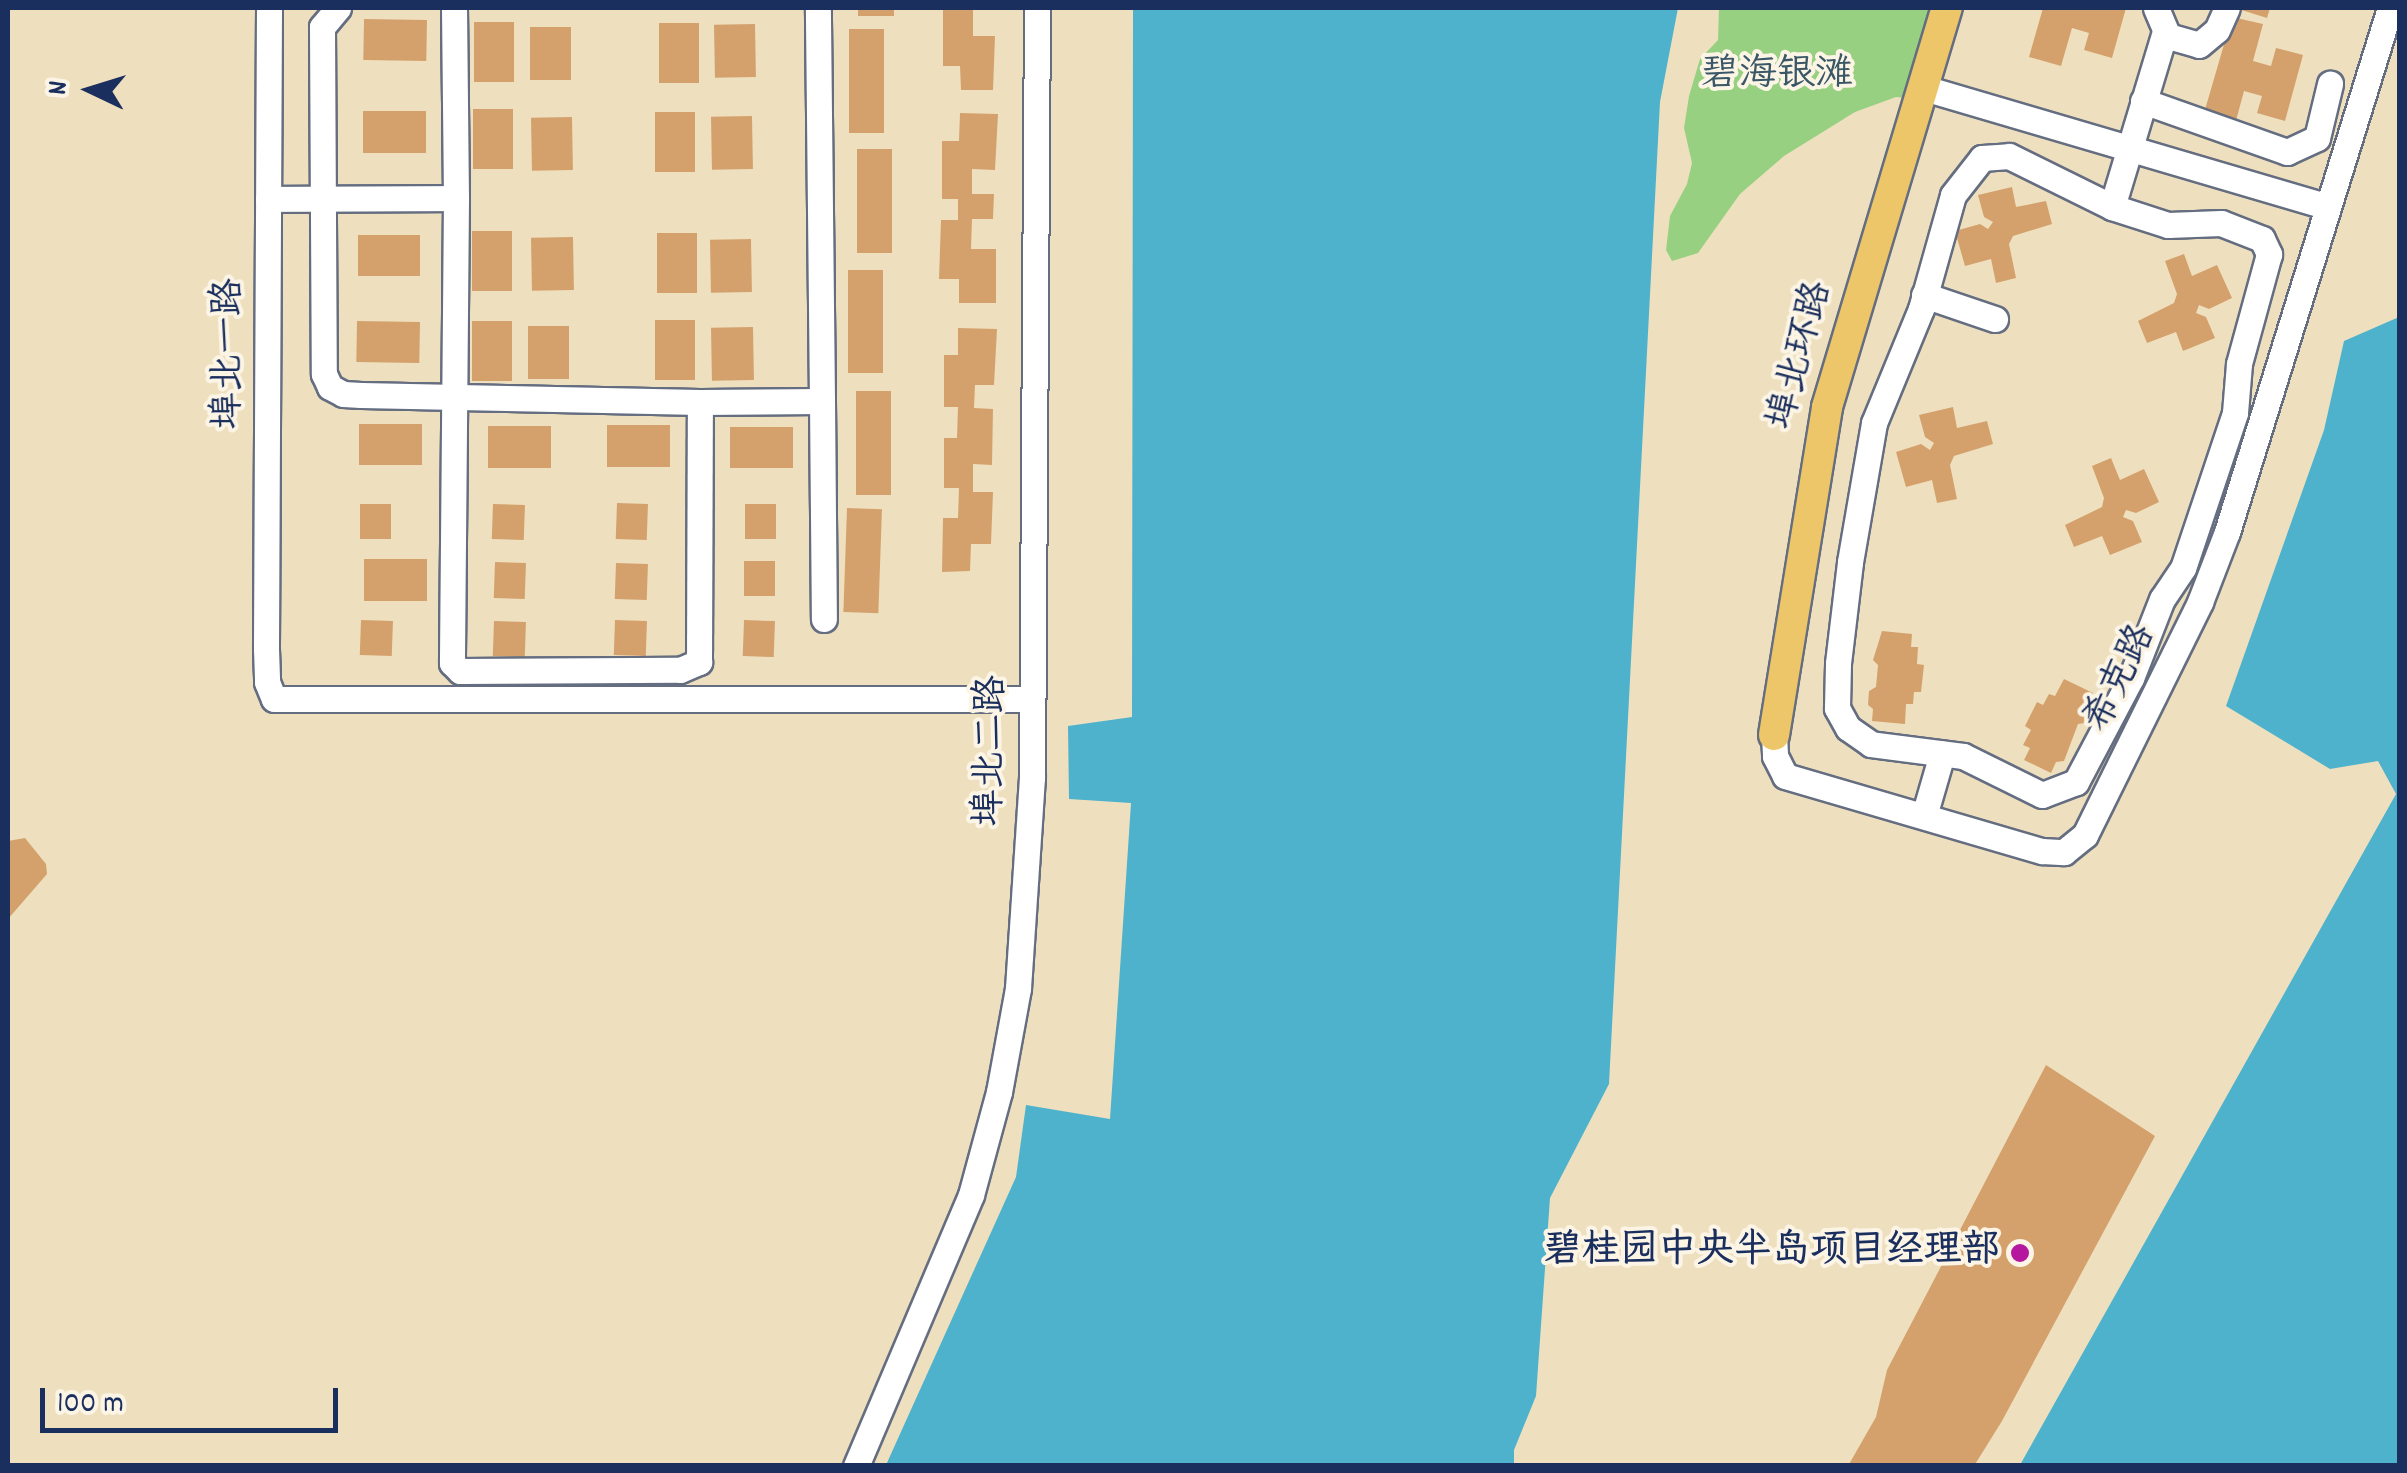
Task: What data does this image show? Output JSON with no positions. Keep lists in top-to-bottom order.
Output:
{
  "streets": {
    "main road": ["埠北环路"],
    "street": ["埠北一路", "希克路", "埠北二路"]
  },
  "crossings": [
    ["埠北一路", "埠北二路"],
    ["埠北环路", "希克路"]
  ],
  "parks": ["碧海银滩"],
  "places": ["碧桂园中央半岛项目经理部"],
  "scale_bar": "100 m",
  "north": "left"
}
